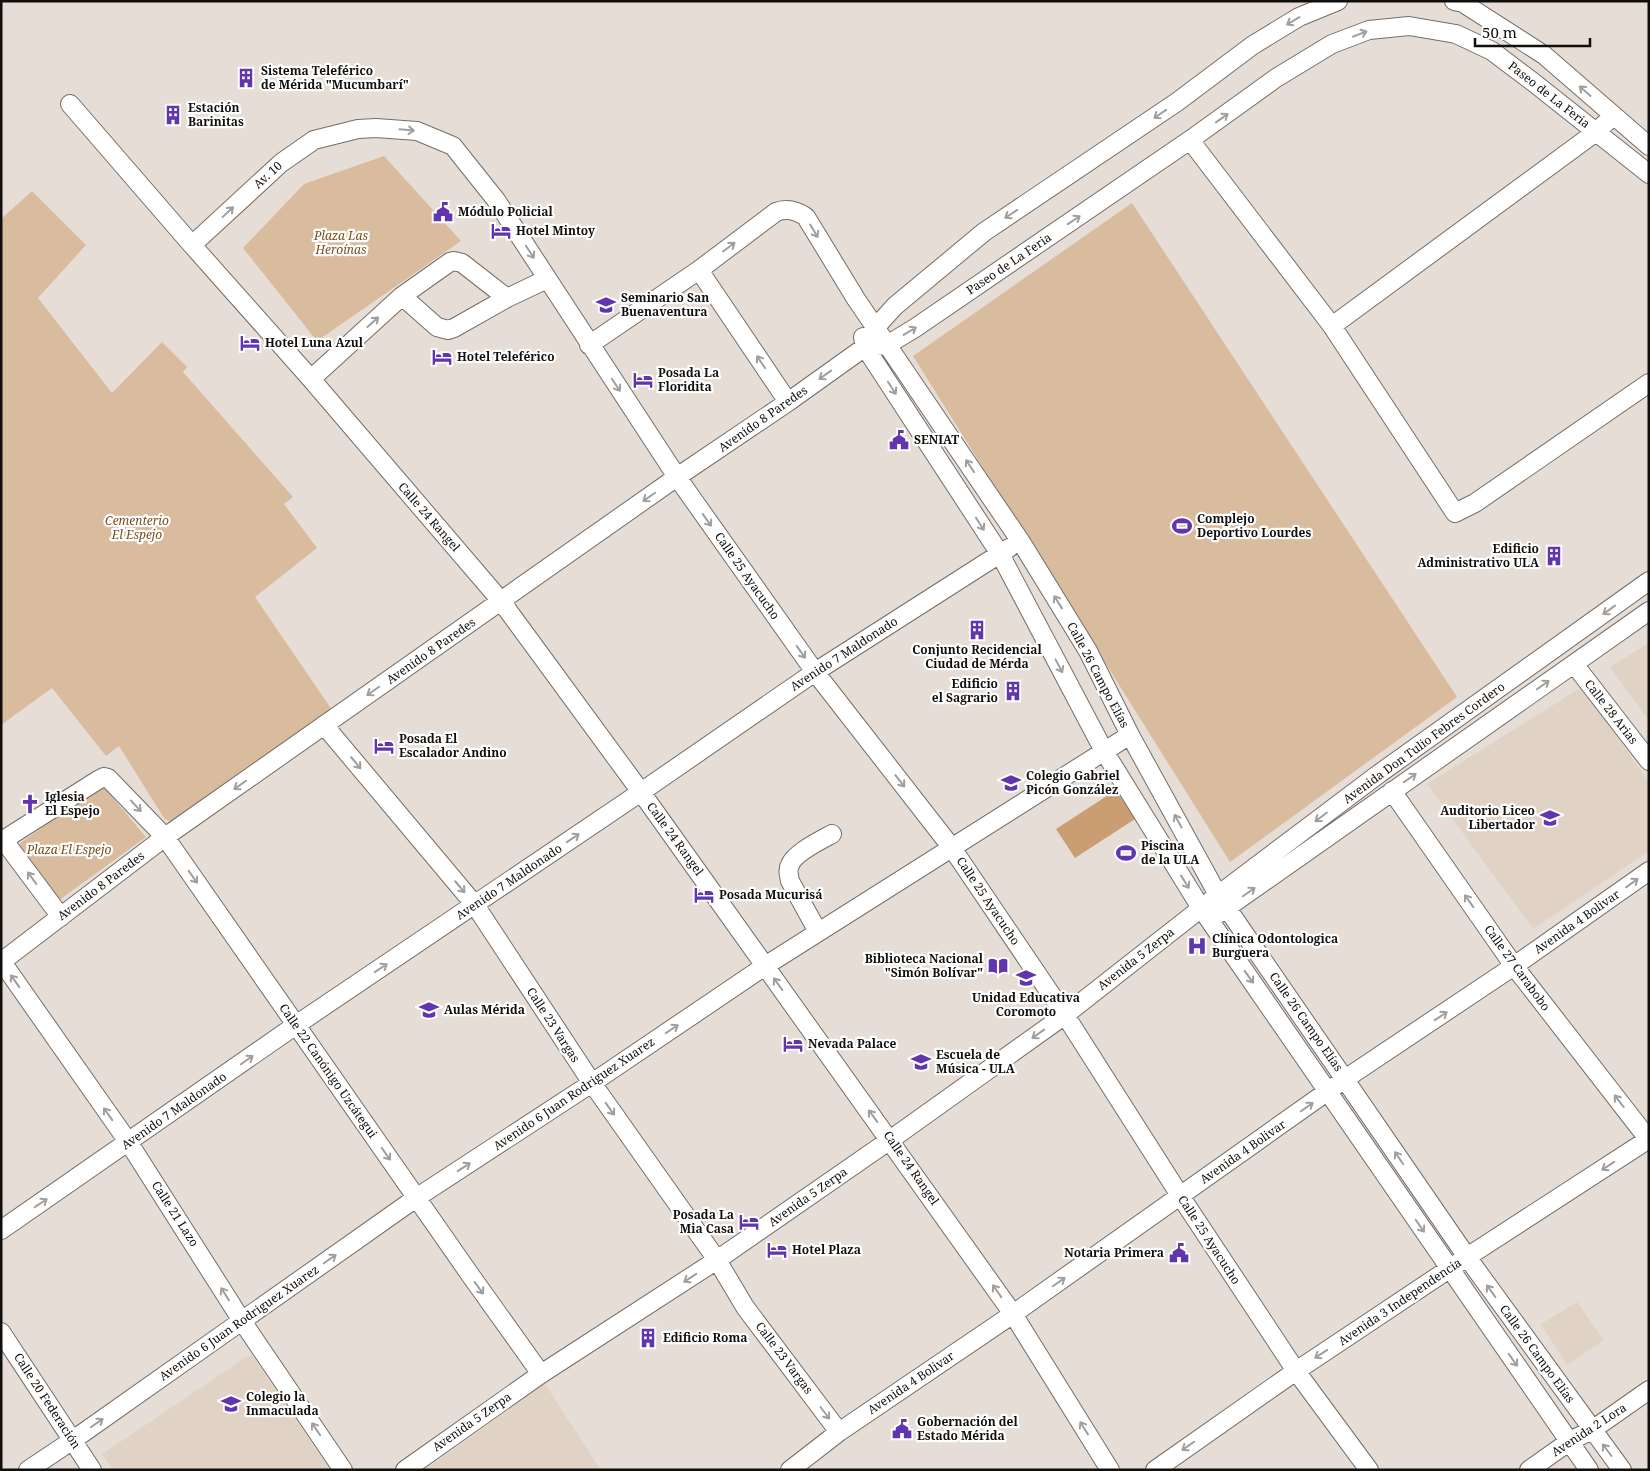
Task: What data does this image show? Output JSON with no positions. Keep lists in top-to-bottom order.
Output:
{
  "streets": {
    "street": [
      "Paseo de La Feria",
      "Av. 10",
      "Avenido 8 Paredes",
      "Calle 24 Rangel",
      "Calle 25 Ayacucho",
      "Avenido 7 Maldonado",
      "Calle 26 Campo Elías",
      "Calle 28 Arias",
      "Avenida Don Tulio Febres Cordero",
      "Avenida 4 Bolivar",
      "Avenida 5 Zerpa",
      "Calle 27 Carabobo",
      "Calle 23 Vargas",
      "Calle 22 Canónigo Uzcátegui",
      "Avenido 6 Juan Rodriguez Xuarez",
      "Calle 21 Lazo",
      "Avenida 3 Independencia",
      "Calle 20 Federación",
      "Avenida 2 Lora"
    ]
  },
  "crossings": [
    ["Paseo de La Feria", "Avenido 8 Paredes"],
    ["Paseo de La Feria", "Calle 26 Campo Elías"],
    ["Av. 10", "Calle 24 Rangel"],
    ["Av. 10", "Calle 25 Ayacucho"],
    ["Avenido 8 Paredes", "Calle 24 Rangel"],
    ["Avenido 8 Paredes", "Calle 25 Ayacucho"],
    ["Avenido 8 Paredes", "Calle 26 Campo Elías"],
    ["Avenido 8 Paredes", "Calle 23 Vargas"],
    ["Avenido 8 Paredes", "Calle 22 Canónigo Uzcátegui"],
    ["Avenido 8 Paredes", "Calle 21 Lazo"],
    ["Calle 24 Rangel", "Avenido 7 Maldonado"],
    ["Calle 24 Rangel", "Avenida 4 Bolivar"],
    ["Calle 24 Rangel", "Avenida 5 Zerpa"],
    ["Calle 24 Rangel", "Avenido 6 Juan Rodriguez Xuarez"],
    ["Calle 25 Ayacucho", "Avenido 7 Maldonado"],
    ["Calle 25 Ayacucho", "Calle 26 Campo Elías"],
    ["Calle 25 Ayacucho", "Avenida 4 Bolivar"],
    ["Calle 25 Ayacucho", "Avenida 5 Zerpa"],
    ["Calle 25 Ayacucho", "Avenido 6 Juan Rodriguez Xuarez"],
    ["Calle 25 Ayacucho", "Avenida 3 Independencia"],
    ["Avenido 7 Maldonado", "Calle 26 Campo Elías"],
    ["Avenido 7 Maldonado", "Calle 23 Vargas"],
    ["Avenido 7 Maldonado", "Calle 22 Canónigo Uzcátegui"],
    ["Avenido 7 Maldonado", "Calle 21 Lazo"],
    ["Calle 26 Campo Elías", "Avenida Don Tulio Febres Cordero"],
    ["Calle 26 Campo Elías", "Avenida 4 Bolivar"],
    ["Calle 26 Campo Elías", "Avenida 5 Zerpa"],
    ["Calle 26 Campo Elías", "Avenido 6 Juan Rodriguez Xuarez"],
    ["Calle 26 Campo Elías", "Avenida 3 Independencia"],
    ["Calle 26 Campo Elías", "Avenida 2 Lora"],
    ["Calle 28 Arias", "Avenida Don Tulio Febres Cordero"],
    ["Avenida Don Tulio Febres Cordero", "Avenida 5 Zerpa"],
    ["Avenida Don Tulio Febres Cordero", "Calle 27 Carabobo"],
    ["Avenida 4 Bolivar", "Calle 27 Carabobo"],
    ["Avenida 4 Bolivar", "Calle 23 Vargas"],
    ["Avenida 5 Zerpa", "Calle 23 Vargas"],
    ["Avenida 5 Zerpa", "Calle 22 Canónigo Uzcátegui"],
    ["Calle 27 Carabobo", "Avenida 3 Independencia"],
    ["Calle 23 Vargas", "Avenido 6 Juan Rodriguez Xuarez"],
    ["Calle 22 Canónigo Uzcátegui", "Avenido 6 Juan Rodriguez Xuarez"],
    ["Avenido 6 Juan Rodriguez Xuarez", "Calle 21 Lazo"],
    ["Avenido 6 Juan Rodriguez Xuarez", "Calle 20 Federación"]
  ],
  "one_way": [
    "Avenido 8 Paredes",
    "Calle 24 Rangel",
    "Calle 25 Ayacucho",
    "Avenido 7 Maldonado",
    "Avenida 4 Bolivar",
    "Avenida 5 Zerpa",
    "Calle 27 Carabobo",
    "Calle 23 Vargas",
    "Avenido 6 Juan Rodriguez Xuarez",
    "Calle 21 Lazo",
    "Avenida 3 Independencia"
  ],
  "parks": ["Plaza Las Heroínas", "Cementerio El Espejo", "Plaza El Espejo"],
  "places": {
    "building": [
      "Sistema Teleférico de Mérida \"Mucumbarí\"",
      "Estación Barinitas",
      "Edificio Administrativo ULA",
      "Conjunto Recidencial Ciudad de Mérda",
      "Edificio el Sagrario",
      "Edificio Roma"
    ],
    "public building": [
      "Módulo Policial",
      "SENIAT",
      "Notaria Primera",
      "Gobernación del Estado Mérida"
    ],
    "hotel": [
      "Hotel Mintoy",
      "Hotel Luna Azul",
      "Hotel Teleférico",
      "Posada La Floridita",
      "Posada El Escalador Andino",
      "Posada Mucurisá",
      "Nevada Palace",
      "Posada La Mia Casa",
      "Hotel Plaza"
    ],
    "school or university": [
      "Seminario San Buenaventura",
      "Colegio Gabriel Picón González",
      "Auditorio Liceo Libertador",
      "Unidad Educativa Coromoto",
      "Aulas Mérida",
      "Escuela de Música - ULA",
      "Colegio la Inmaculada"
    ],
    "sports": ["Complejo Deportivo Lourdes", "Piscina de la ULA"],
    "church": ["Iglesia El Espejo"],
    "hospital": ["Clínica Odontologica Burguera"],
    "library": ["Biblioteca Nacional \"Simón Bolívar\""]
  },
  "scale_bar": "50 m"
}
